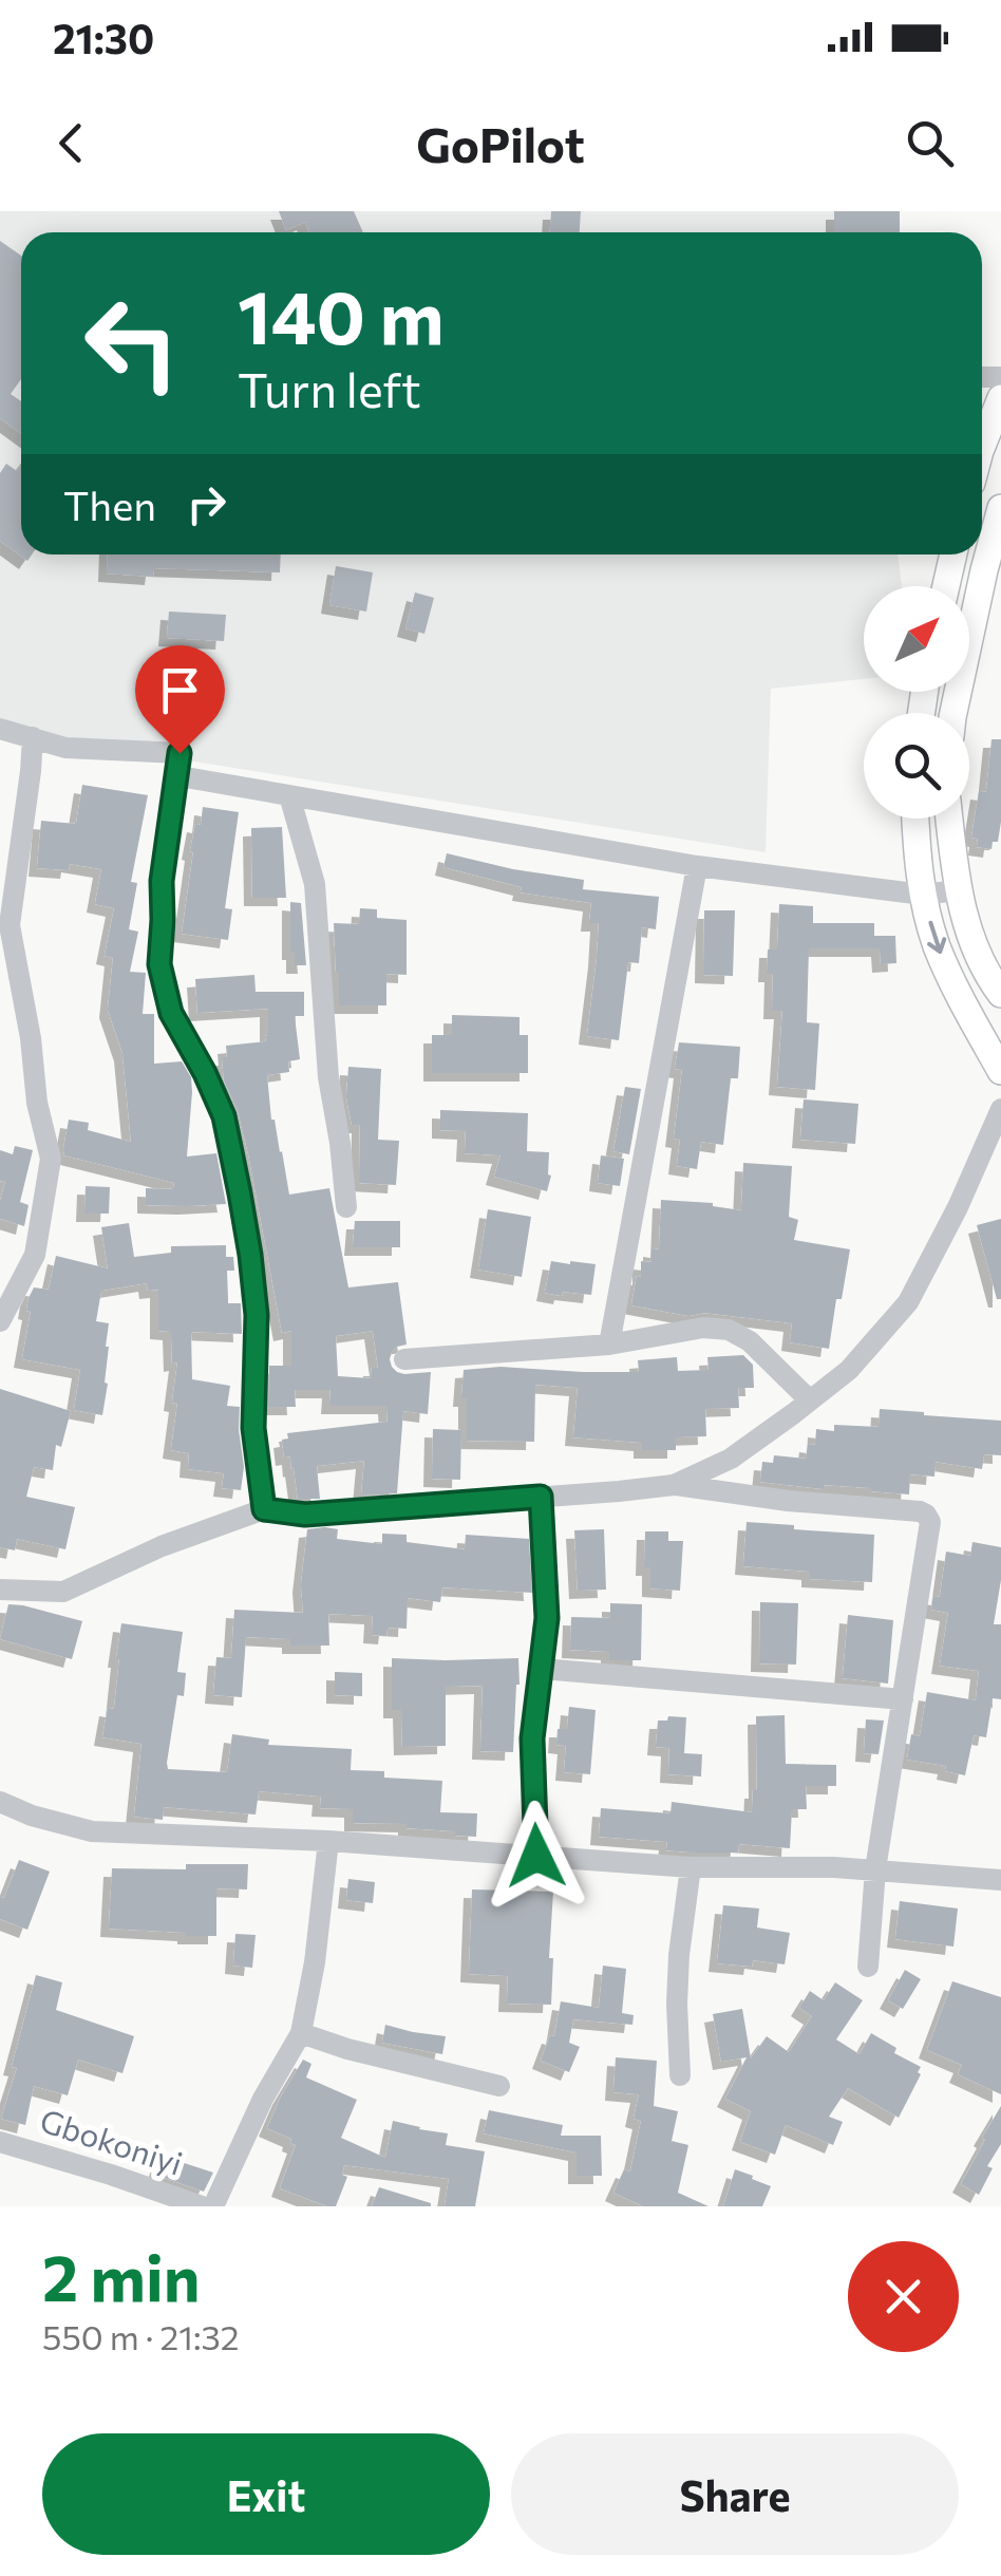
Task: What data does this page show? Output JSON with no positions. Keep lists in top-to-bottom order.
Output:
{
  "streets": {
    "street": ["Gbokoniyi"]
  },
  "north": "top right",
  "page": {
    "status": "21:30",
    "header": "GoPilot",
    "turn": ["140 m", "Turn left"],
    "then": "Then",
    "heading": ["2 min", "550 m · 21:32"],
    "buttons": ["Exit", "Share"]
  }
}
